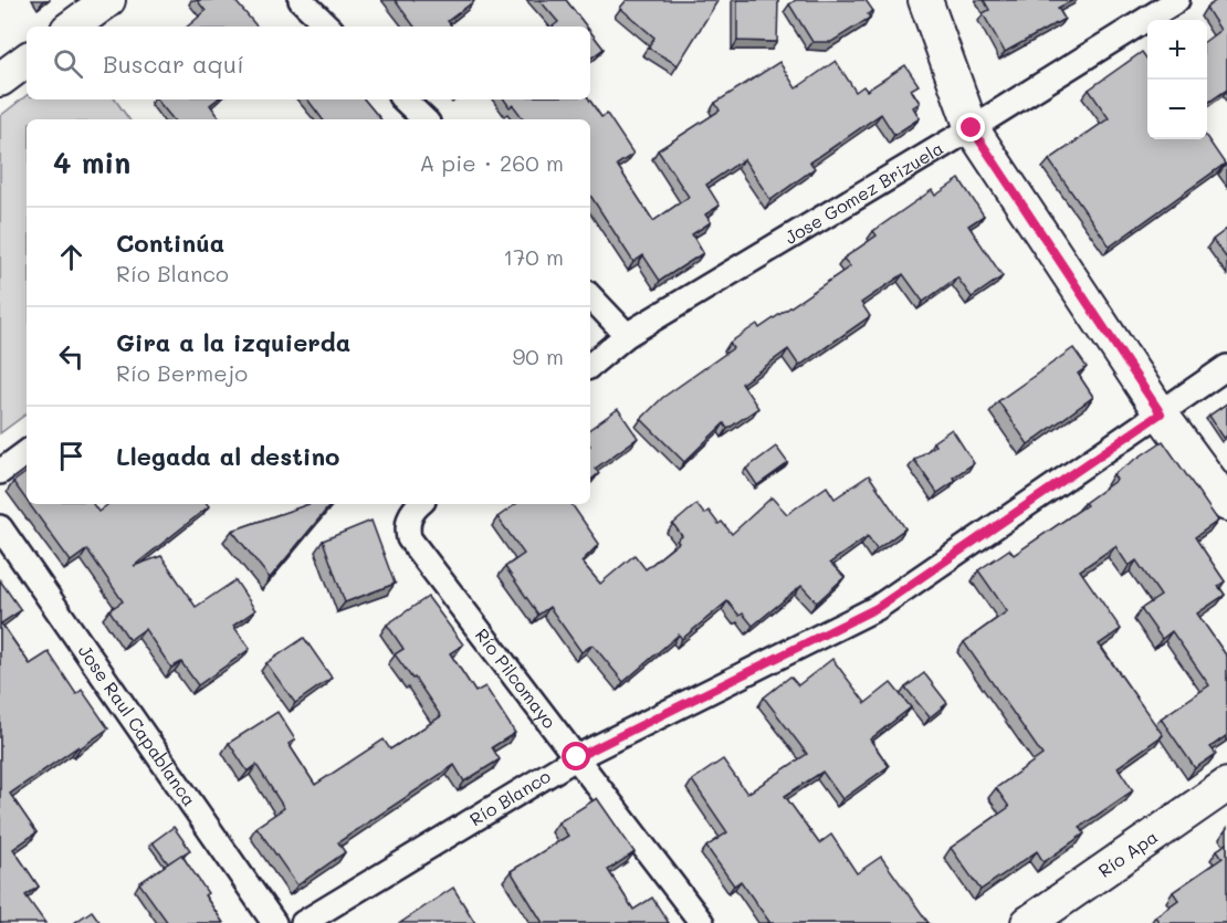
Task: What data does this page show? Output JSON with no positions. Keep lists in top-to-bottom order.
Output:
{
  "streets": {
    "street": [
      "Jose Gomez Brizuela",
      "Río Pilcomayo",
      "Jose Raul Capablanca",
      "Río Blanco",
      "Río Apa"
    ]
  },
  "crossings": [
    ["Río Pilcomayo", "Río Blanco"]
  ],
  "page": {
    "map_buttons": ["+", "−"],
    "search": "Buscar aquí",
    "heading": ["4 min", "A pie · 260 m"],
    "list": [
      ["Continúa", "Río Blanco", "170 m"],
      ["Gira a la izquierda", "Río Bermejo", "90 m"],
      "Llegada al destino"
    ]
  }
}
